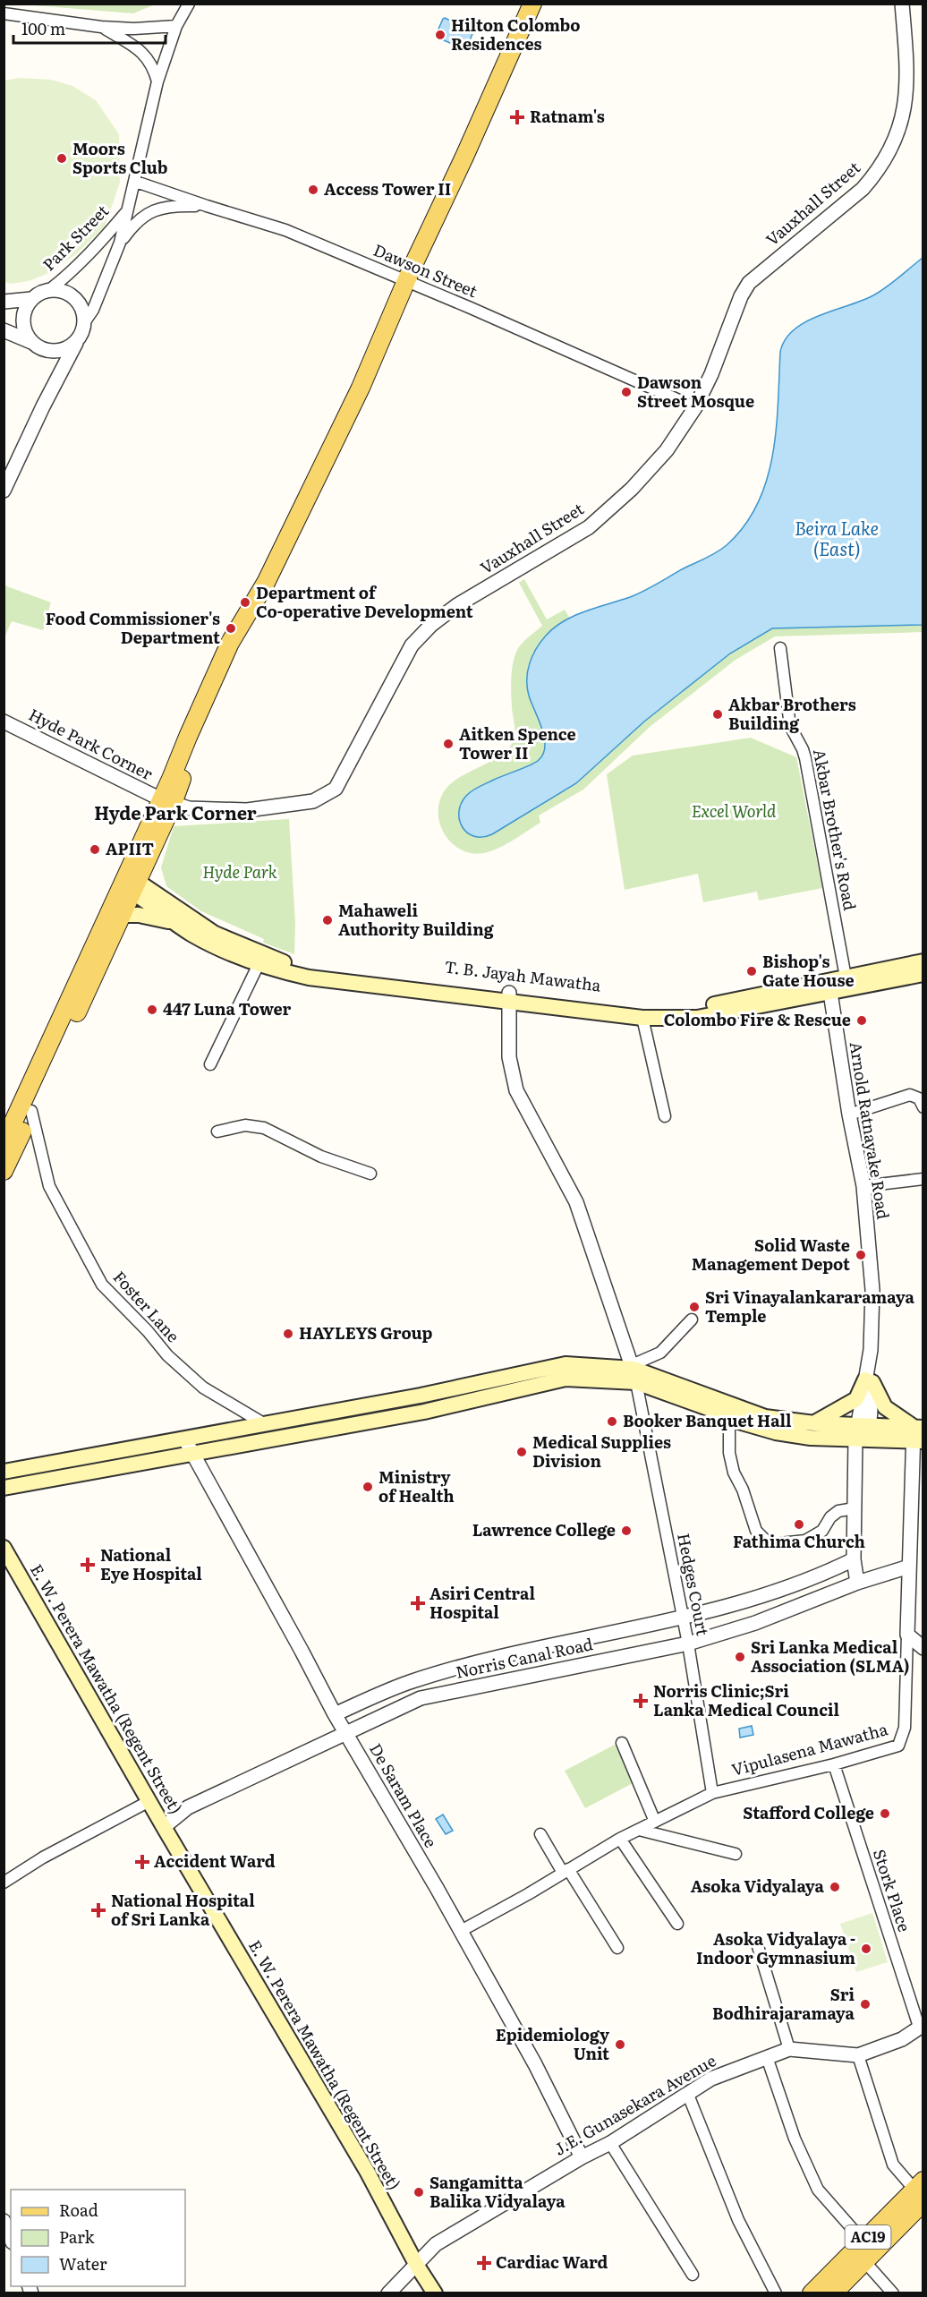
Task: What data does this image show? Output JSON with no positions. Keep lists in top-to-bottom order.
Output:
{
  "streets": {
    "main road": ["T. B. Jayah Mawatha", "E. W. Perera Mawatha (Regent Street)", "AC19"],
    "street": [
      "Vauxhall Street",
      "Park Street",
      "Dawson Street",
      "Hyde Park Corner",
      "Akbar Brother's Road",
      "Arnold Ratnayake Road",
      "Foster Lane",
      "Hedges Court",
      "Norris Canal Road",
      "Vipulasena Mawatha",
      "De Saram Place",
      "Stork Place",
      "J.E. Gunasekara Avenue"
    ]
  },
  "crossings": [
    ["Vauxhall Street", "Dawson Street"],
    ["Vauxhall Street", "Hyde Park Corner"],
    ["Akbar Brother's Road", "T. B. Jayah Mawatha"],
    ["T. B. Jayah Mawatha", "Arnold Ratnayake Road"],
    ["Arnold Ratnayake Road", "Norris Canal Road"],
    ["Hedges Court", "Norris Canal Road"],
    ["Hedges Court", "Vipulasena Mawatha"],
    ["Norris Canal Road", "E. W. Perera Mawatha (Regent Street)"],
    ["Norris Canal Road", "Vipulasena Mawatha"],
    ["Norris Canal Road", "De Saram Place"],
    ["E. W. Perera Mawatha (Regent Street)", "J.E. Gunasekara Avenue"],
    ["Vipulasena Mawatha", "De Saram Place"],
    ["Vipulasena Mawatha", "Stork Place"],
    ["De Saram Place", "J.E. Gunasekara Avenue"],
    ["Stork Place", "J.E. Gunasekara Avenue"]
  ],
  "districts": ["Hyde Park Corner"],
  "water": ["Beira Lake (East)"],
  "parks": ["Excel World", "Hyde Park"],
  "places": {
    "other": [
      "Hilton Colombo Residences",
      "Moors Sports Club",
      "Access Tower II",
      "Dawson Street Mosque",
      "Department of Co-operative Development",
      "Food Commissioner's Department",
      "Akbar Brothers Building",
      "Aitken Spence Tower II",
      "APIIT",
      "Mahaweli Authority Building",
      "Bishop's Gate House",
      "447 Luna Tower",
      "Colombo Fire & Rescue",
      "Solid Waste Management Depot",
      "Sri Vinayalankararamaya Temple",
      "HAYLEYS Group",
      "Booker Banquet Hall",
      "Medical Supplies Division",
      "Ministry of Health",
      "Fathima Church",
      "Lawrence College",
      "Sri Lanka Medical Association (SLMA)",
      "Stafford College",
      "Asoka Vidyalaya",
      "Asoka Vidyalaya - Indoor Gymnasium",
      "Sri Bodhirajaramaya",
      "Epidemiology Unit",
      "Sangamitta Balika Vidyalaya"
    ],
    "health": [
      "Ratnam's",
      "National Eye Hospital",
      "Asiri Central Hospital",
      "Norris Clinic;Sri Lanka Medical Council",
      "Accident Ward",
      "National Hospital of Sri Lanka",
      "Cardiac Ward"
    ]
  },
  "legend": ["Road", "Park", "Water"],
  "scale_bar": "100 m"
}
